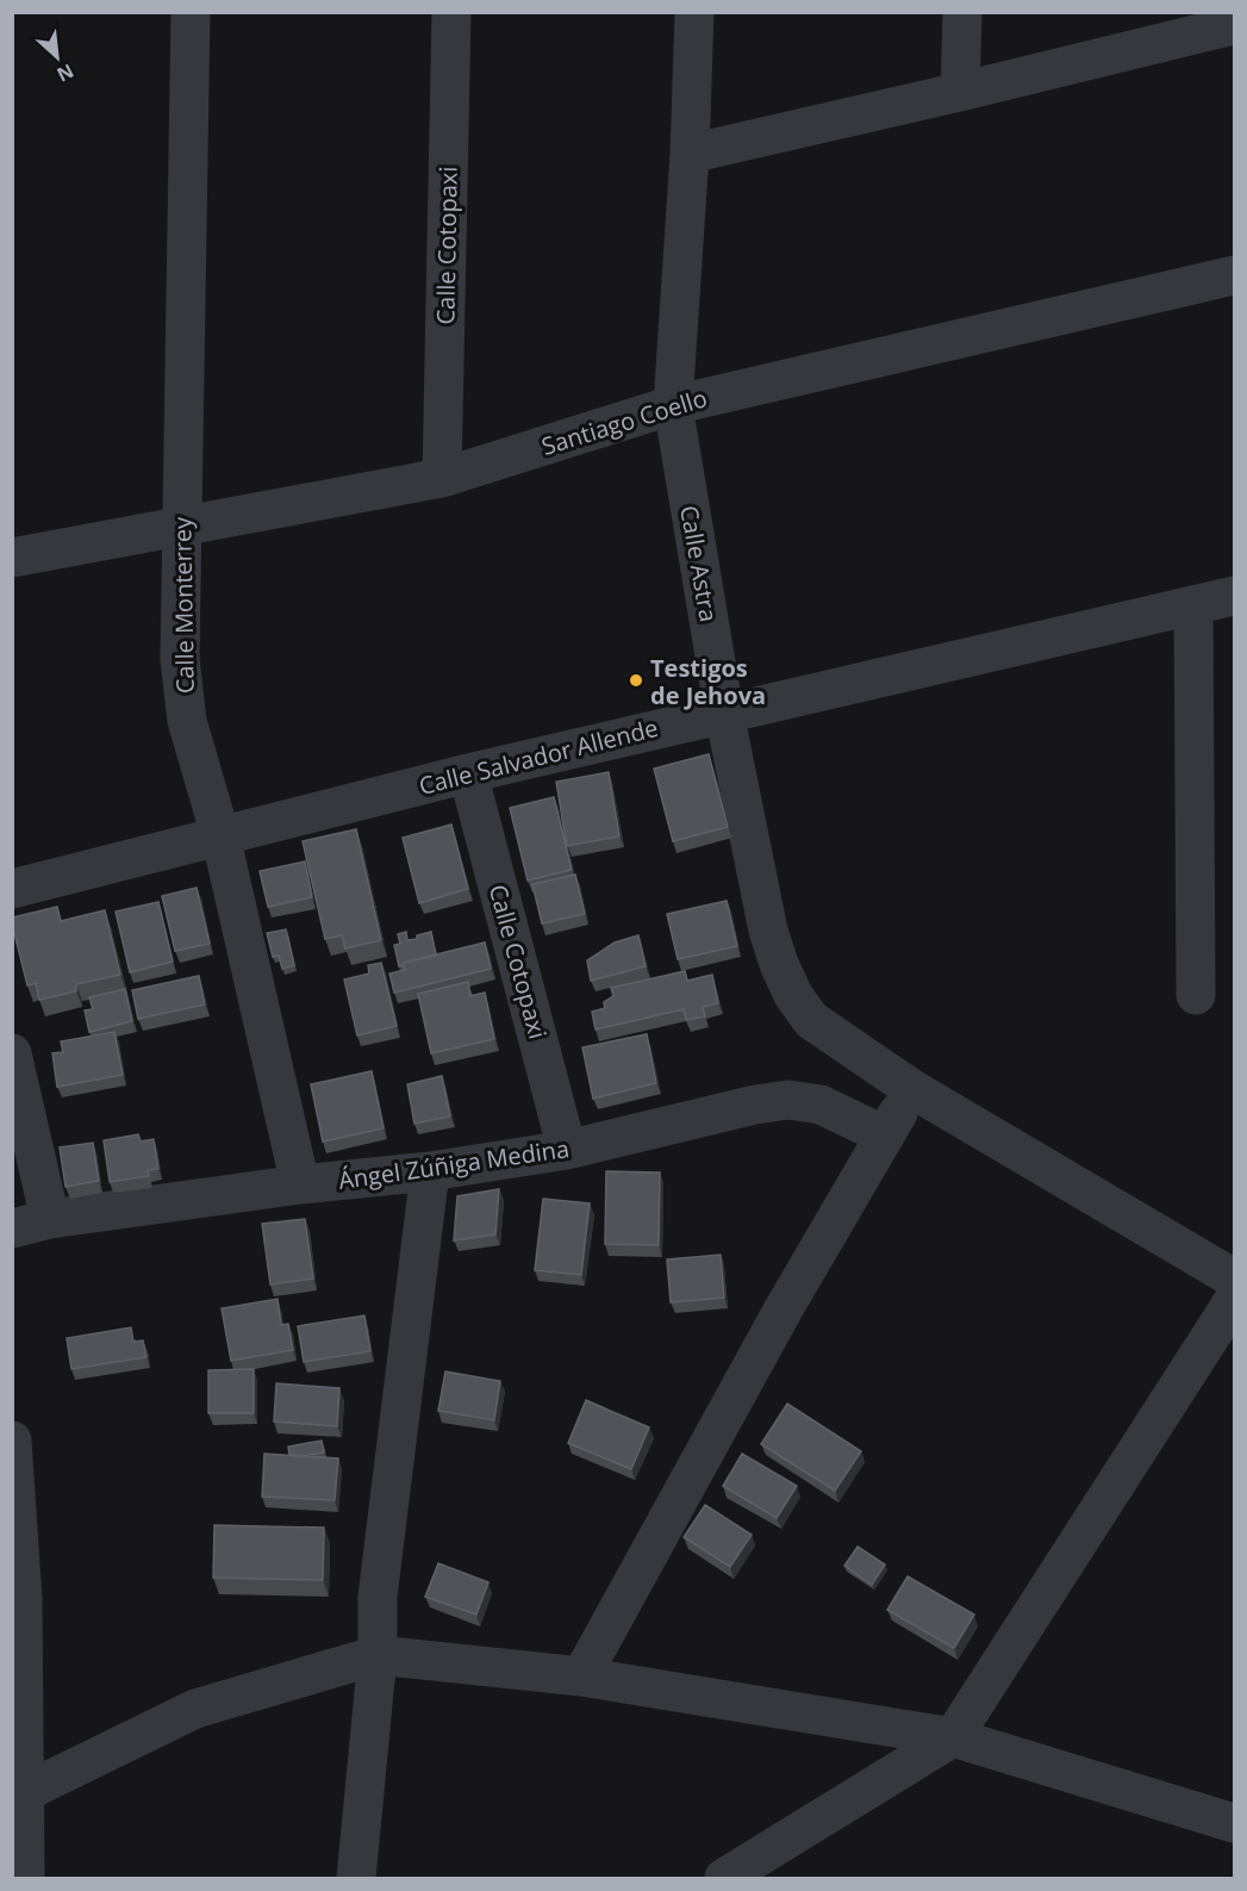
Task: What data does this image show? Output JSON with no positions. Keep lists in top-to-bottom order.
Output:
{
  "streets": {
    "street": [
      "Calle Cotopaxi",
      "Santiago Coello",
      "Calle Astra",
      "Calle Monterrey",
      "Calle Salvador Allende",
      "Ángel Zúñiga Medina"
    ]
  },
  "crossings": [
    ["Calle Cotopaxi", "Santiago Coello"],
    ["Calle Cotopaxi", "Calle Salvador Allende"],
    ["Calle Cotopaxi", "Ángel Zúñiga Medina"],
    ["Santiago Coello", "Calle Astra"],
    ["Santiago Coello", "Calle Monterrey"],
    ["Calle Astra", "Calle Salvador Allende"],
    ["Calle Monterrey", "Calle Salvador Allende"],
    ["Calle Monterrey", "Ángel Zúñiga Medina"]
  ],
  "places": ["Testigos de Jehova"],
  "north": "bottom right"
}
